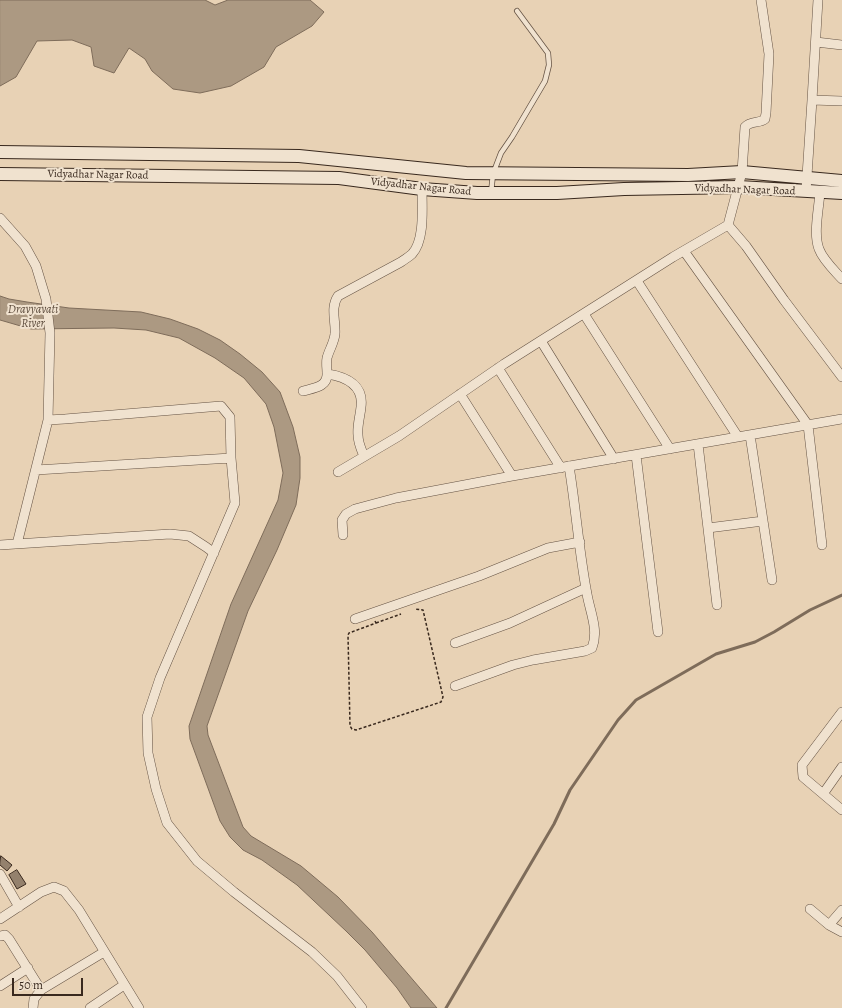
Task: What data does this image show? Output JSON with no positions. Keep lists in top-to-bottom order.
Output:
{
  "streets": {
    "main road": ["Vidyadhar Nagar Road"]
  },
  "water": ["Dravyavati River"],
  "scale_bar": "50 m"
}
